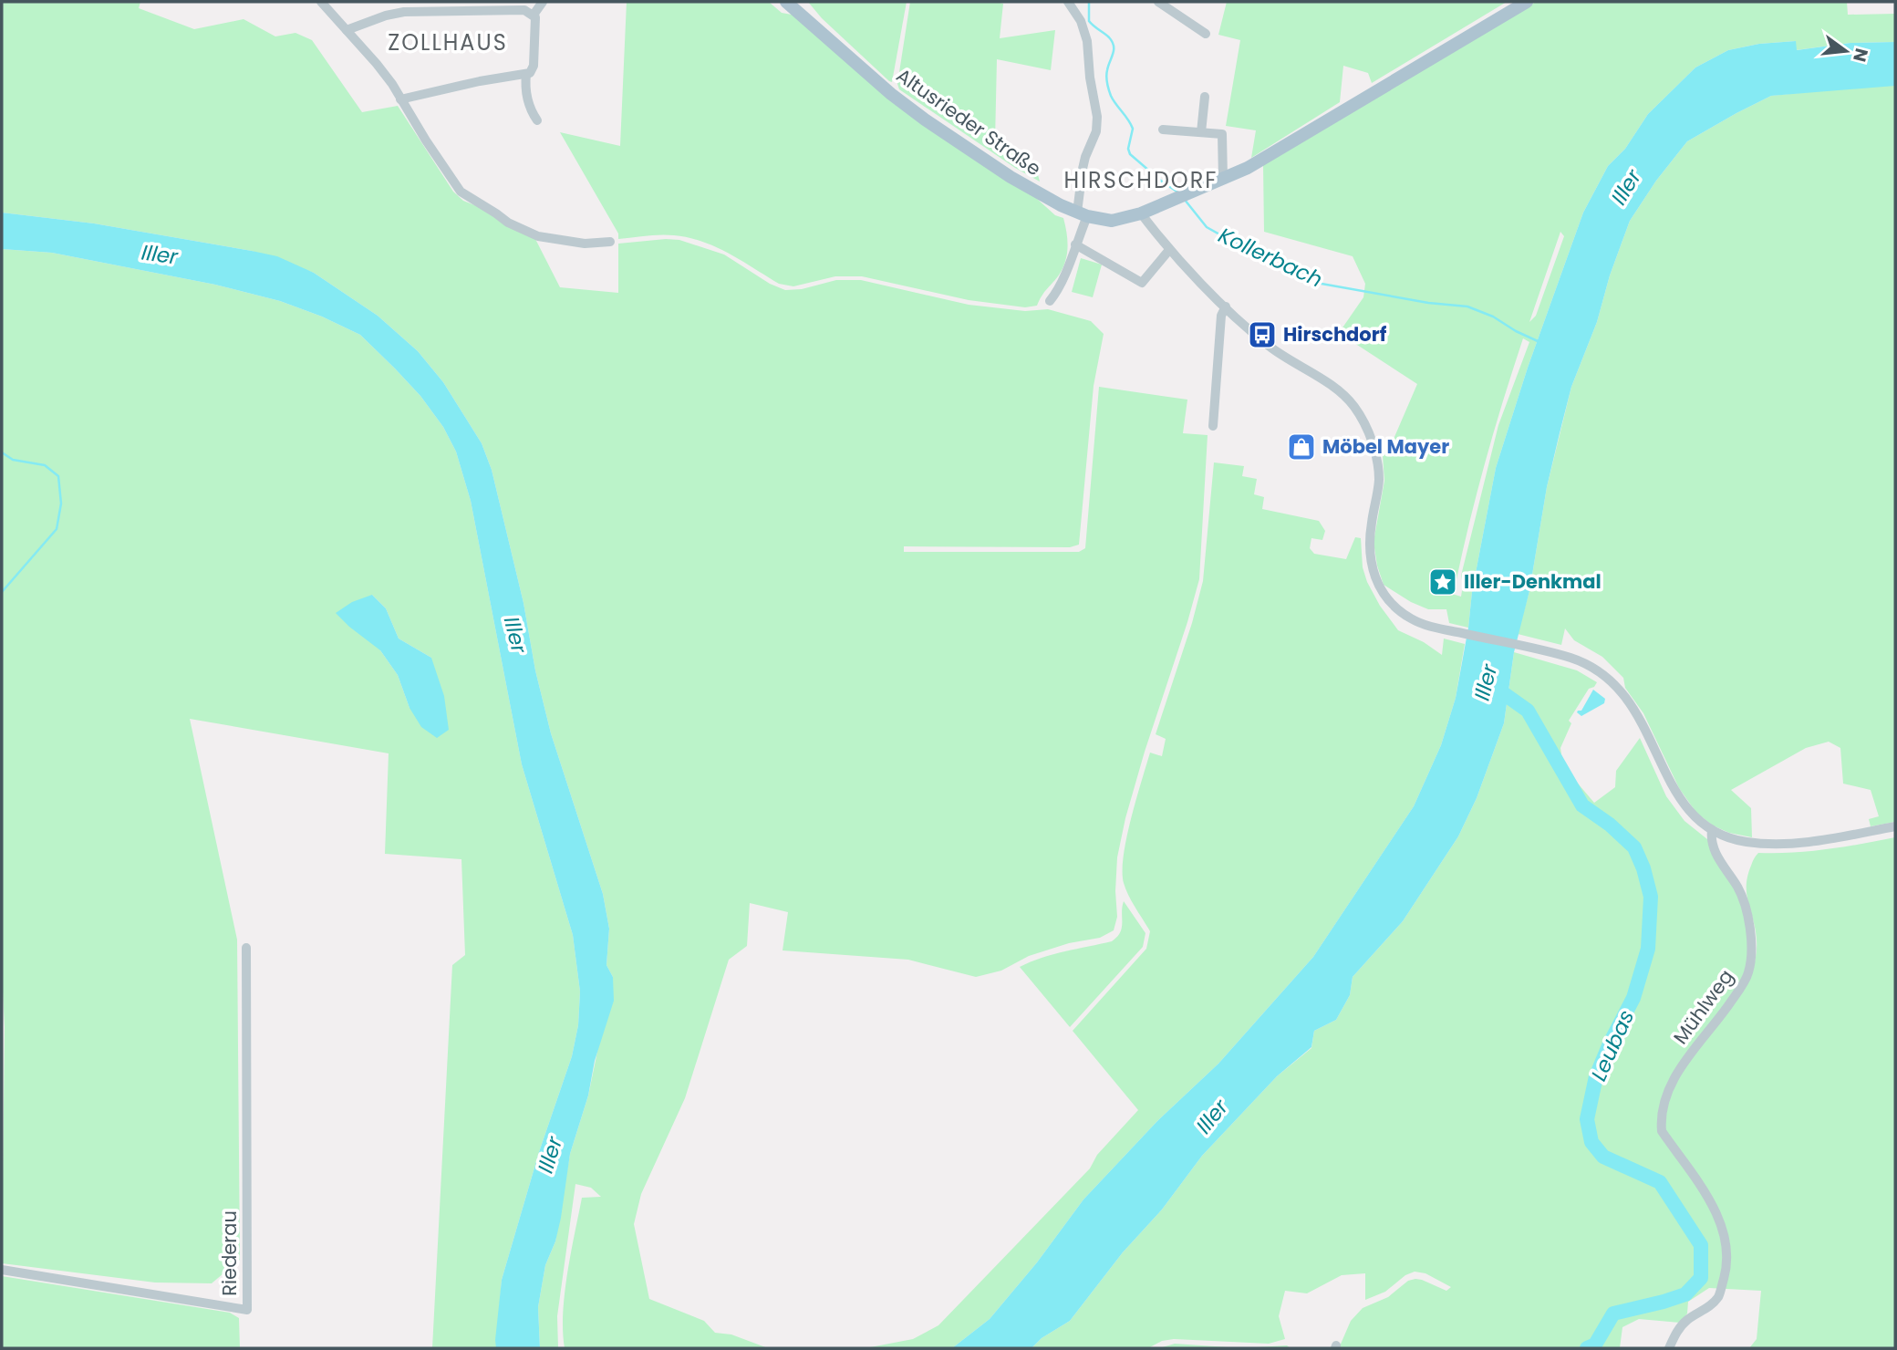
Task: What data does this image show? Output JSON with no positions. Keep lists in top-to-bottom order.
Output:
{
  "streets": {
    "main road": ["Altusrieder Straße"],
    "street": ["Mühlweg", "Riederau"]
  },
  "districts": ["ZOLLHAUS", "HIRSCHDORF"],
  "water": ["Iller", "Kollerbach", "Leubas"],
  "places": {
    "bus stop": ["Hirschdorf"],
    "shop": ["Möbel Mayer"],
    "place": ["Iller-Denkmal"]
  },
  "north": "right"
}
